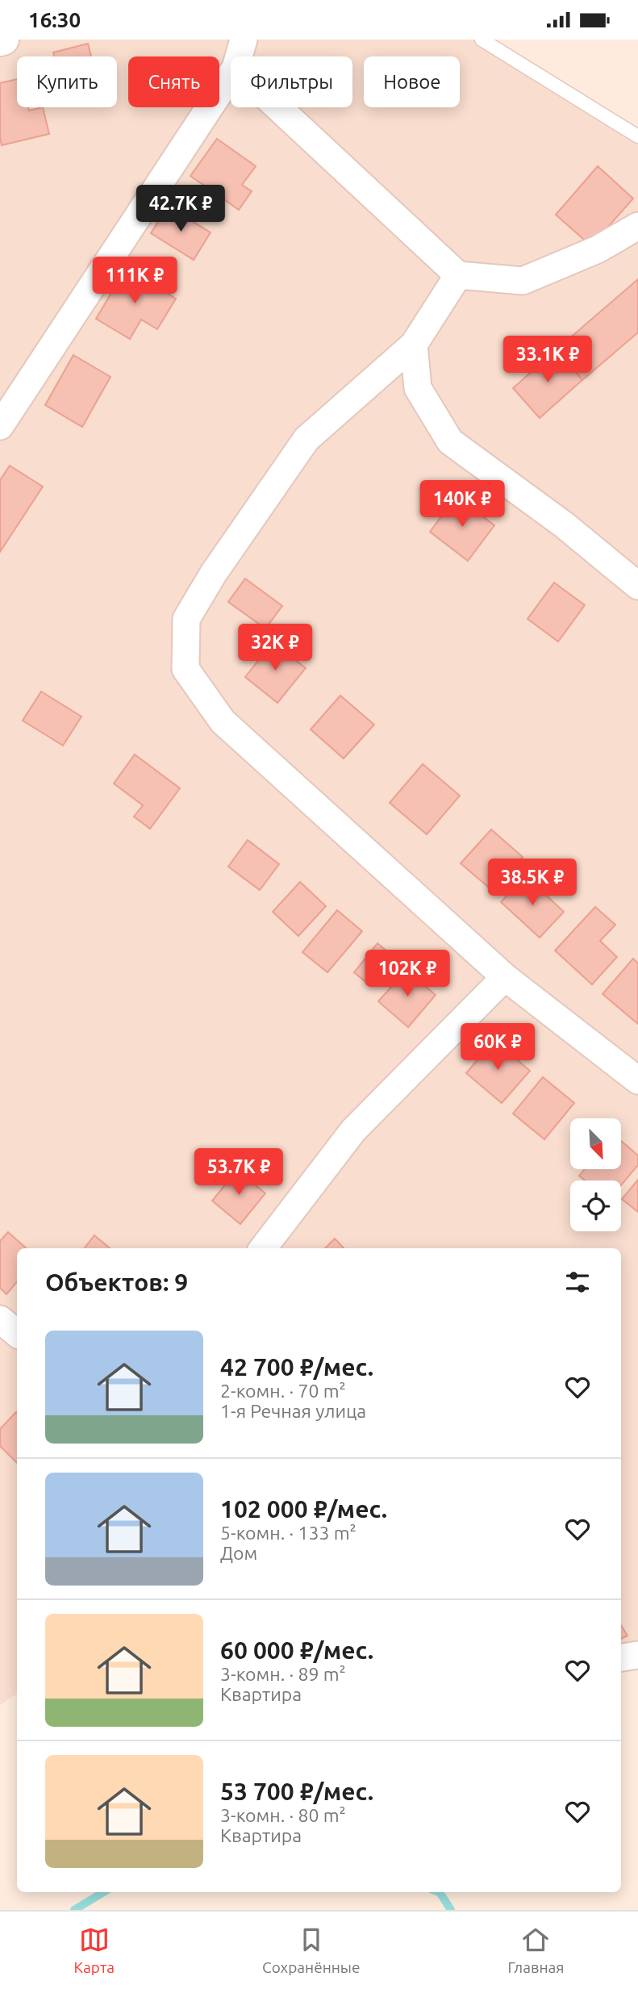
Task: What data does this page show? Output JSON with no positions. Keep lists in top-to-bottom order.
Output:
{
  "north": "bottom right",
  "page": {
    "status": "16:30",
    "chip": [
      "Купить",
      "Снять",
      "Фильтры",
      "Новое"
    ],
    "price": [
      "42.7K ₽",
      "111K ₽",
      "33.1K ₽",
      "140K ₽",
      "32K ₽",
      "38.5K ₽",
      "102K ₽",
      "60K ₽",
      "53.7K ₽"
    ],
    "heading": "Объектов: 9",
    "list": [
      {
        "name": "42 700 ₽/мес.",
        "note": "2-комн. · 70 m² · 1-я Речная улица"
      },
      {
        "name": "102 000 ₽/мес.",
        "note": "5-комн. · 133 m² · Дом"
      },
      {
        "name": "60 000 ₽/мес.",
        "note": "3-комн. · 89 m² · Квартира"
      },
      {
        "name": "53 700 ₽/мес.",
        "note": "3-комн. · 80 m² · Квартира"
      }
    ],
    "tabs": ["Карта", "Сохранённые", "Главная"]
  }
}
